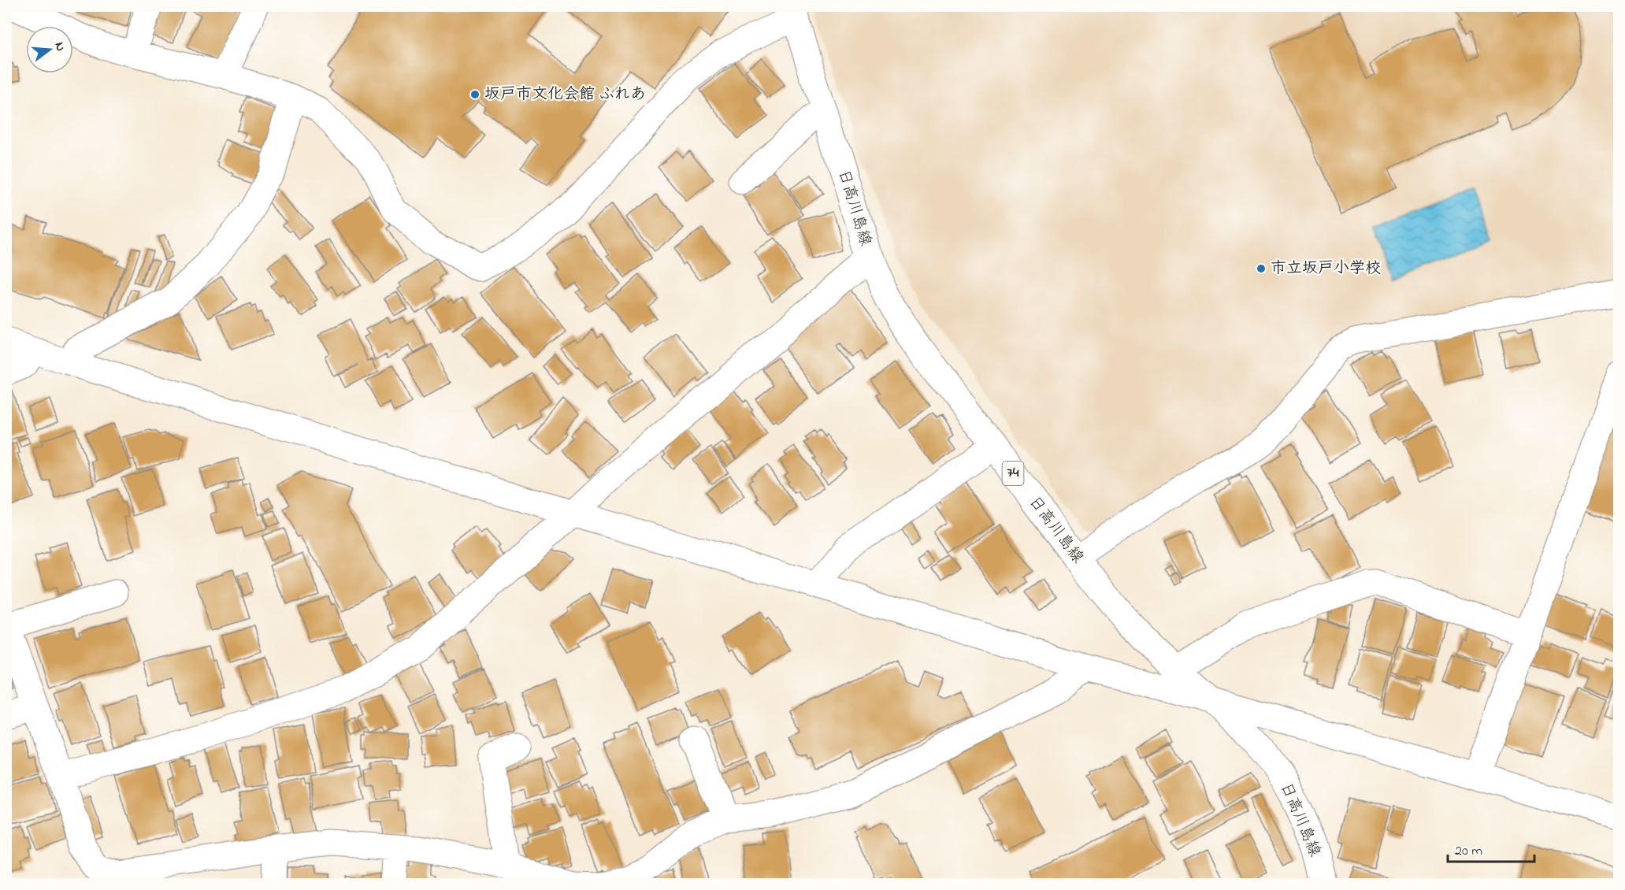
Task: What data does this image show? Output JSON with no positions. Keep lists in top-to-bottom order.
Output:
{
  "streets": {
    "street": ["日高川島線", "74"]
  },
  "places": ["坂戸市文化会館 ふれあ", "市立坂戸小学校"],
  "scale_bar": "20 m",
  "north": "right"
}
